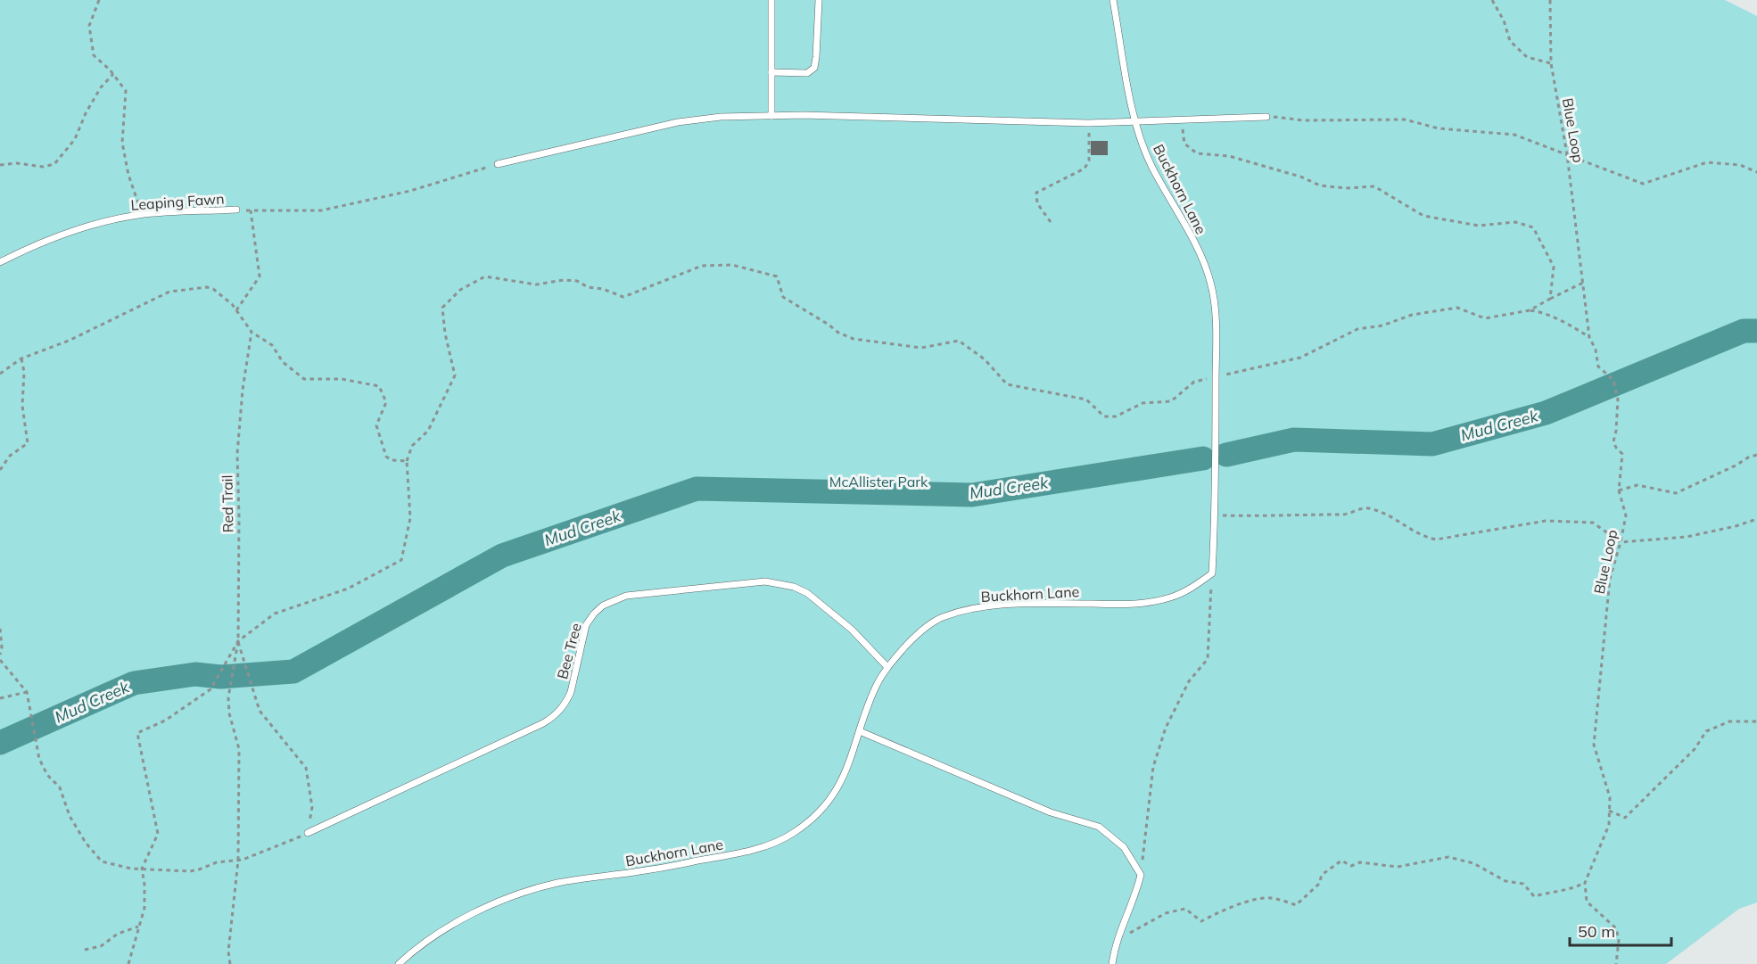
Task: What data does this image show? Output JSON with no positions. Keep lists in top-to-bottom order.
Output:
{
  "streets": {
    "lane": ["Buckhorn Lane", "Leaping Fawn", "Bee Tree"],
    "path": ["Blue Loop", "Red Trail"]
  },
  "crossings": [
    ["Buckhorn Lane", "Bee Tree"]
  ],
  "water": ["Mud Creek"],
  "parks": ["McAllister Park"],
  "scale_bar": "50 m"
}
